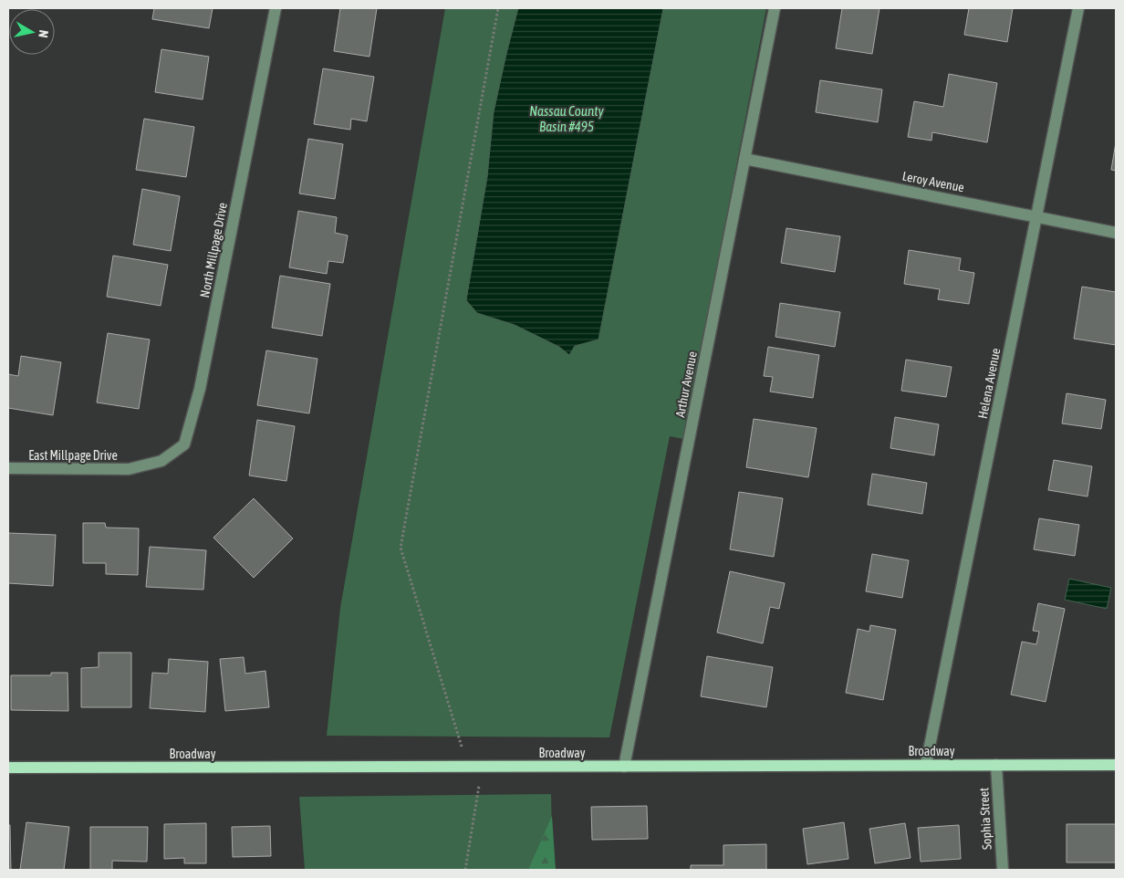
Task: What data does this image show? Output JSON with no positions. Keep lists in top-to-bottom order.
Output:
{
  "streets": {
    "main road": ["Broadway"],
    "street": [
      "Leroy Avenue",
      "North Millpage Drive",
      "Helena Avenue",
      "Arthur Avenue",
      "East Millpage Drive",
      "Sophia Street"
    ]
  },
  "crossings": [
    ["Leroy Avenue", "Helena Avenue"],
    ["Leroy Avenue", "Arthur Avenue"],
    ["North Millpage Drive", "East Millpage Drive"],
    ["Helena Avenue", "Broadway"],
    ["Arthur Avenue", "Broadway"],
    ["Broadway", "Sophia Street"]
  ],
  "water": ["Nassau County Basin #495"],
  "north": "right"
}
